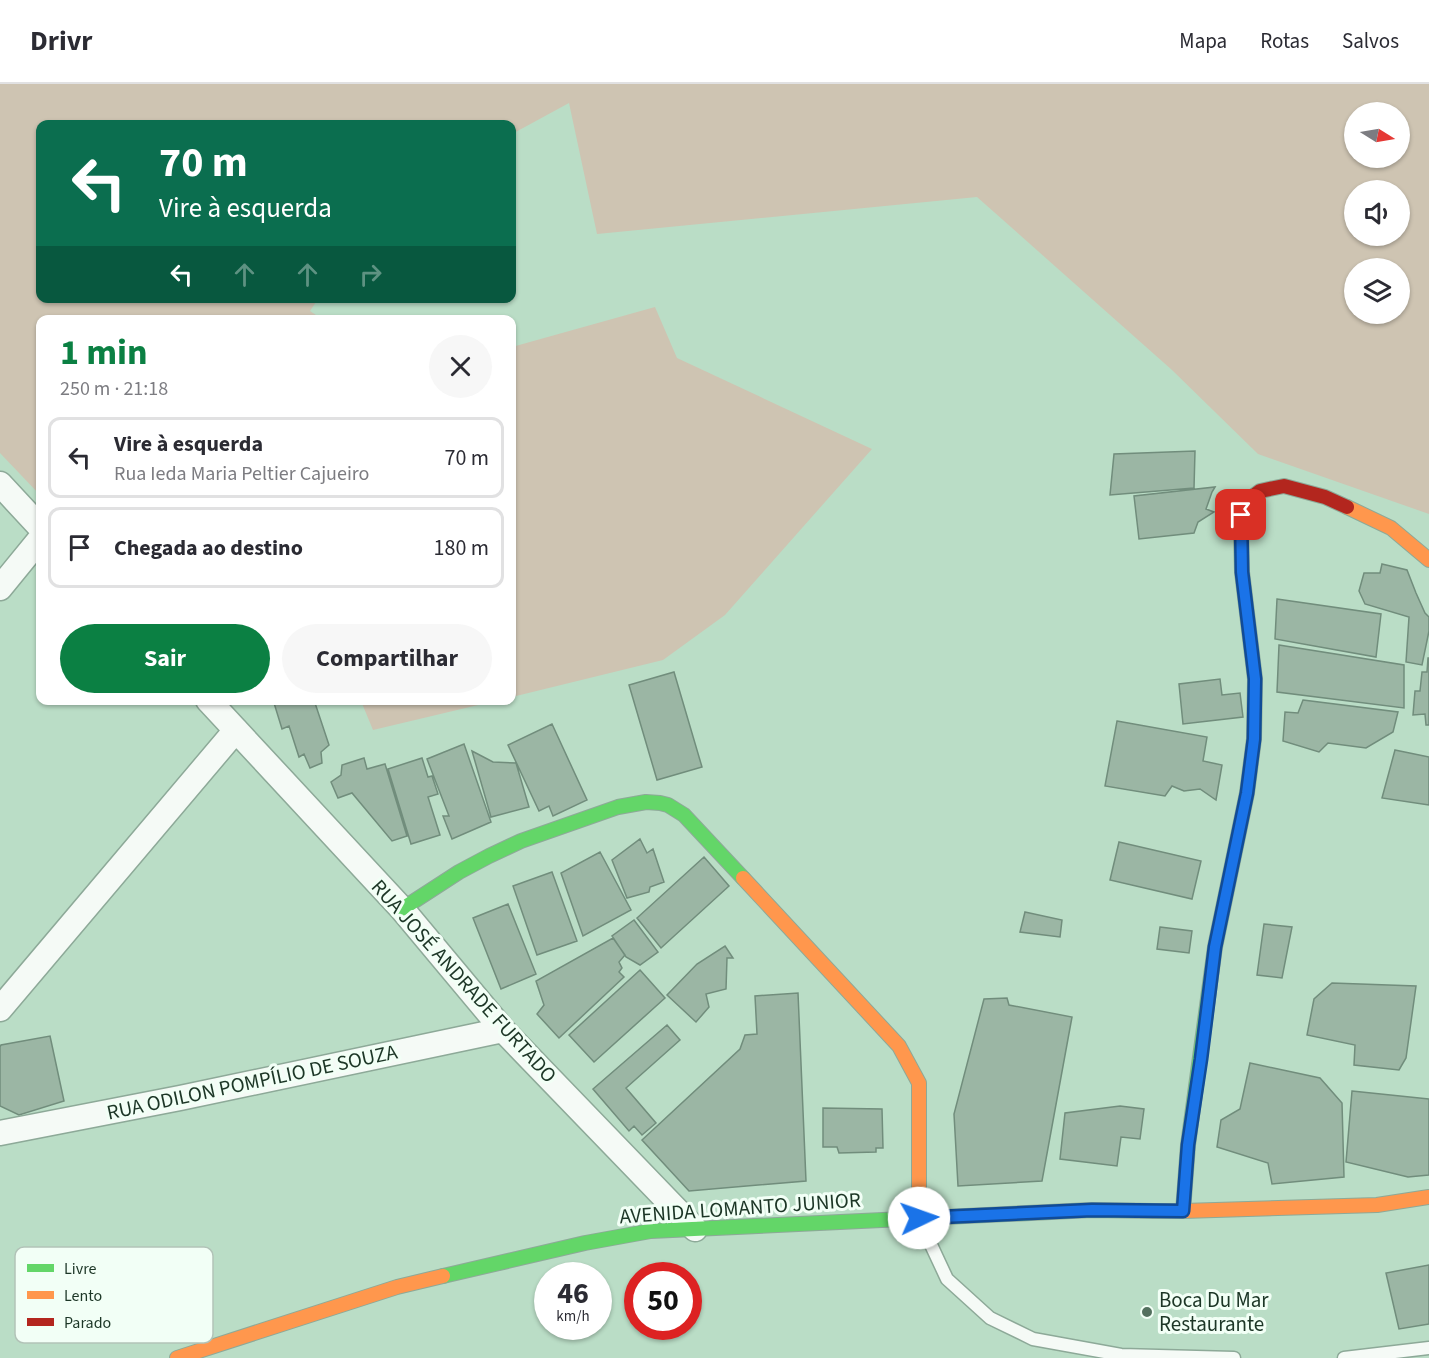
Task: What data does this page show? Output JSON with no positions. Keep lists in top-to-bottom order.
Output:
{
  "streets": {
    "street": ["RUA JOSÉ ANDRADE FURTADO", "RUA ODILON POMPÍLIO DE SOUZA", "AVENIDA LOMANTO JUNIOR"]
  },
  "crossings": [
    ["RUA JOSÉ ANDRADE FURTADO", "RUA ODILON POMPÍLIO DE SOUZA"],
    ["RUA JOSÉ ANDRADE FURTADO", "AVENIDA LOMANTO JUNIOR"]
  ],
  "places": ["Boca Du Mar Restaurante"],
  "legend": ["Livre", "Lento", "Parado"],
  "north": "right",
  "page": {
    "header": "Drivr",
    "nav": ["Mapa", "Rotas", "Salvos"],
    "turn": ["70 m", "Vire à esquerda"],
    "heading": ["1 min", "250 m · 21:18"],
    "list": [
      {
        "name": "Vire à esquerda",
        "note": "Rua Ieda Maria Peltier Cajueiro",
        "value": "70 m"
      },
      {
        "name": "Chegada ao destino",
        "value": "180 m"
      }
    ],
    "buttons": ["Sair", "Compartilhar"],
    "speed": "46 km/h",
    "limit": "50"
  }
}
